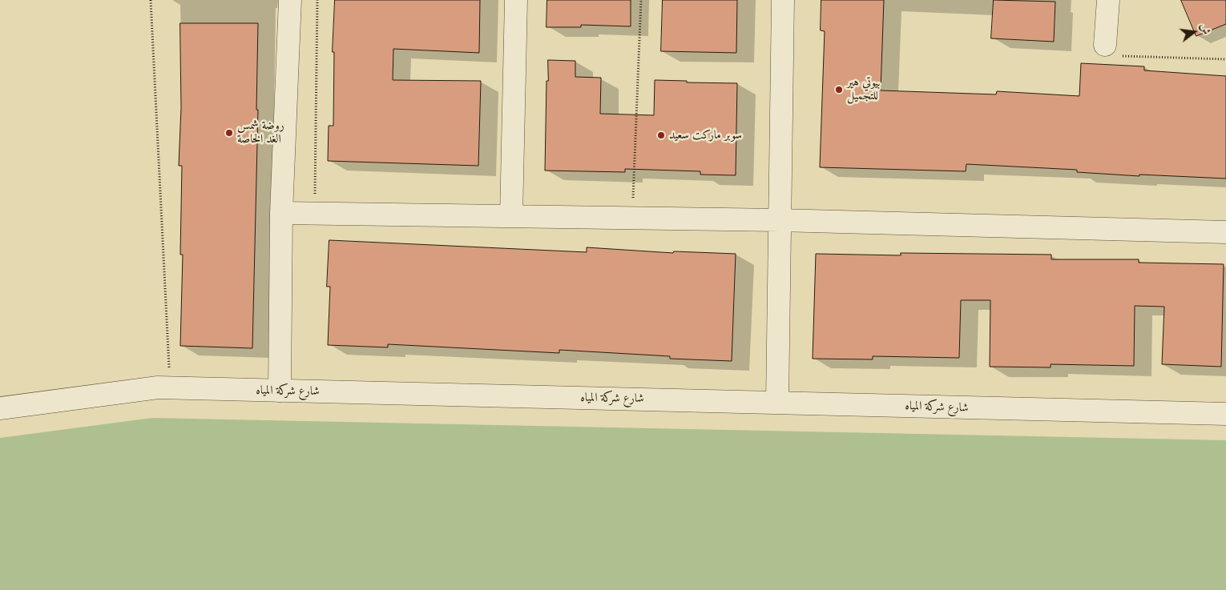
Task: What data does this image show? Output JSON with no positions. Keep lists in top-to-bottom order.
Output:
{
  "streets": {
    "street": ["شارع شركة المياه"]
  },
  "places": ["بيوتي هير للتجميل", "روضة شمس الغد الخاصة", "سوبر ماركت سعيد"],
  "north": "right"
}
